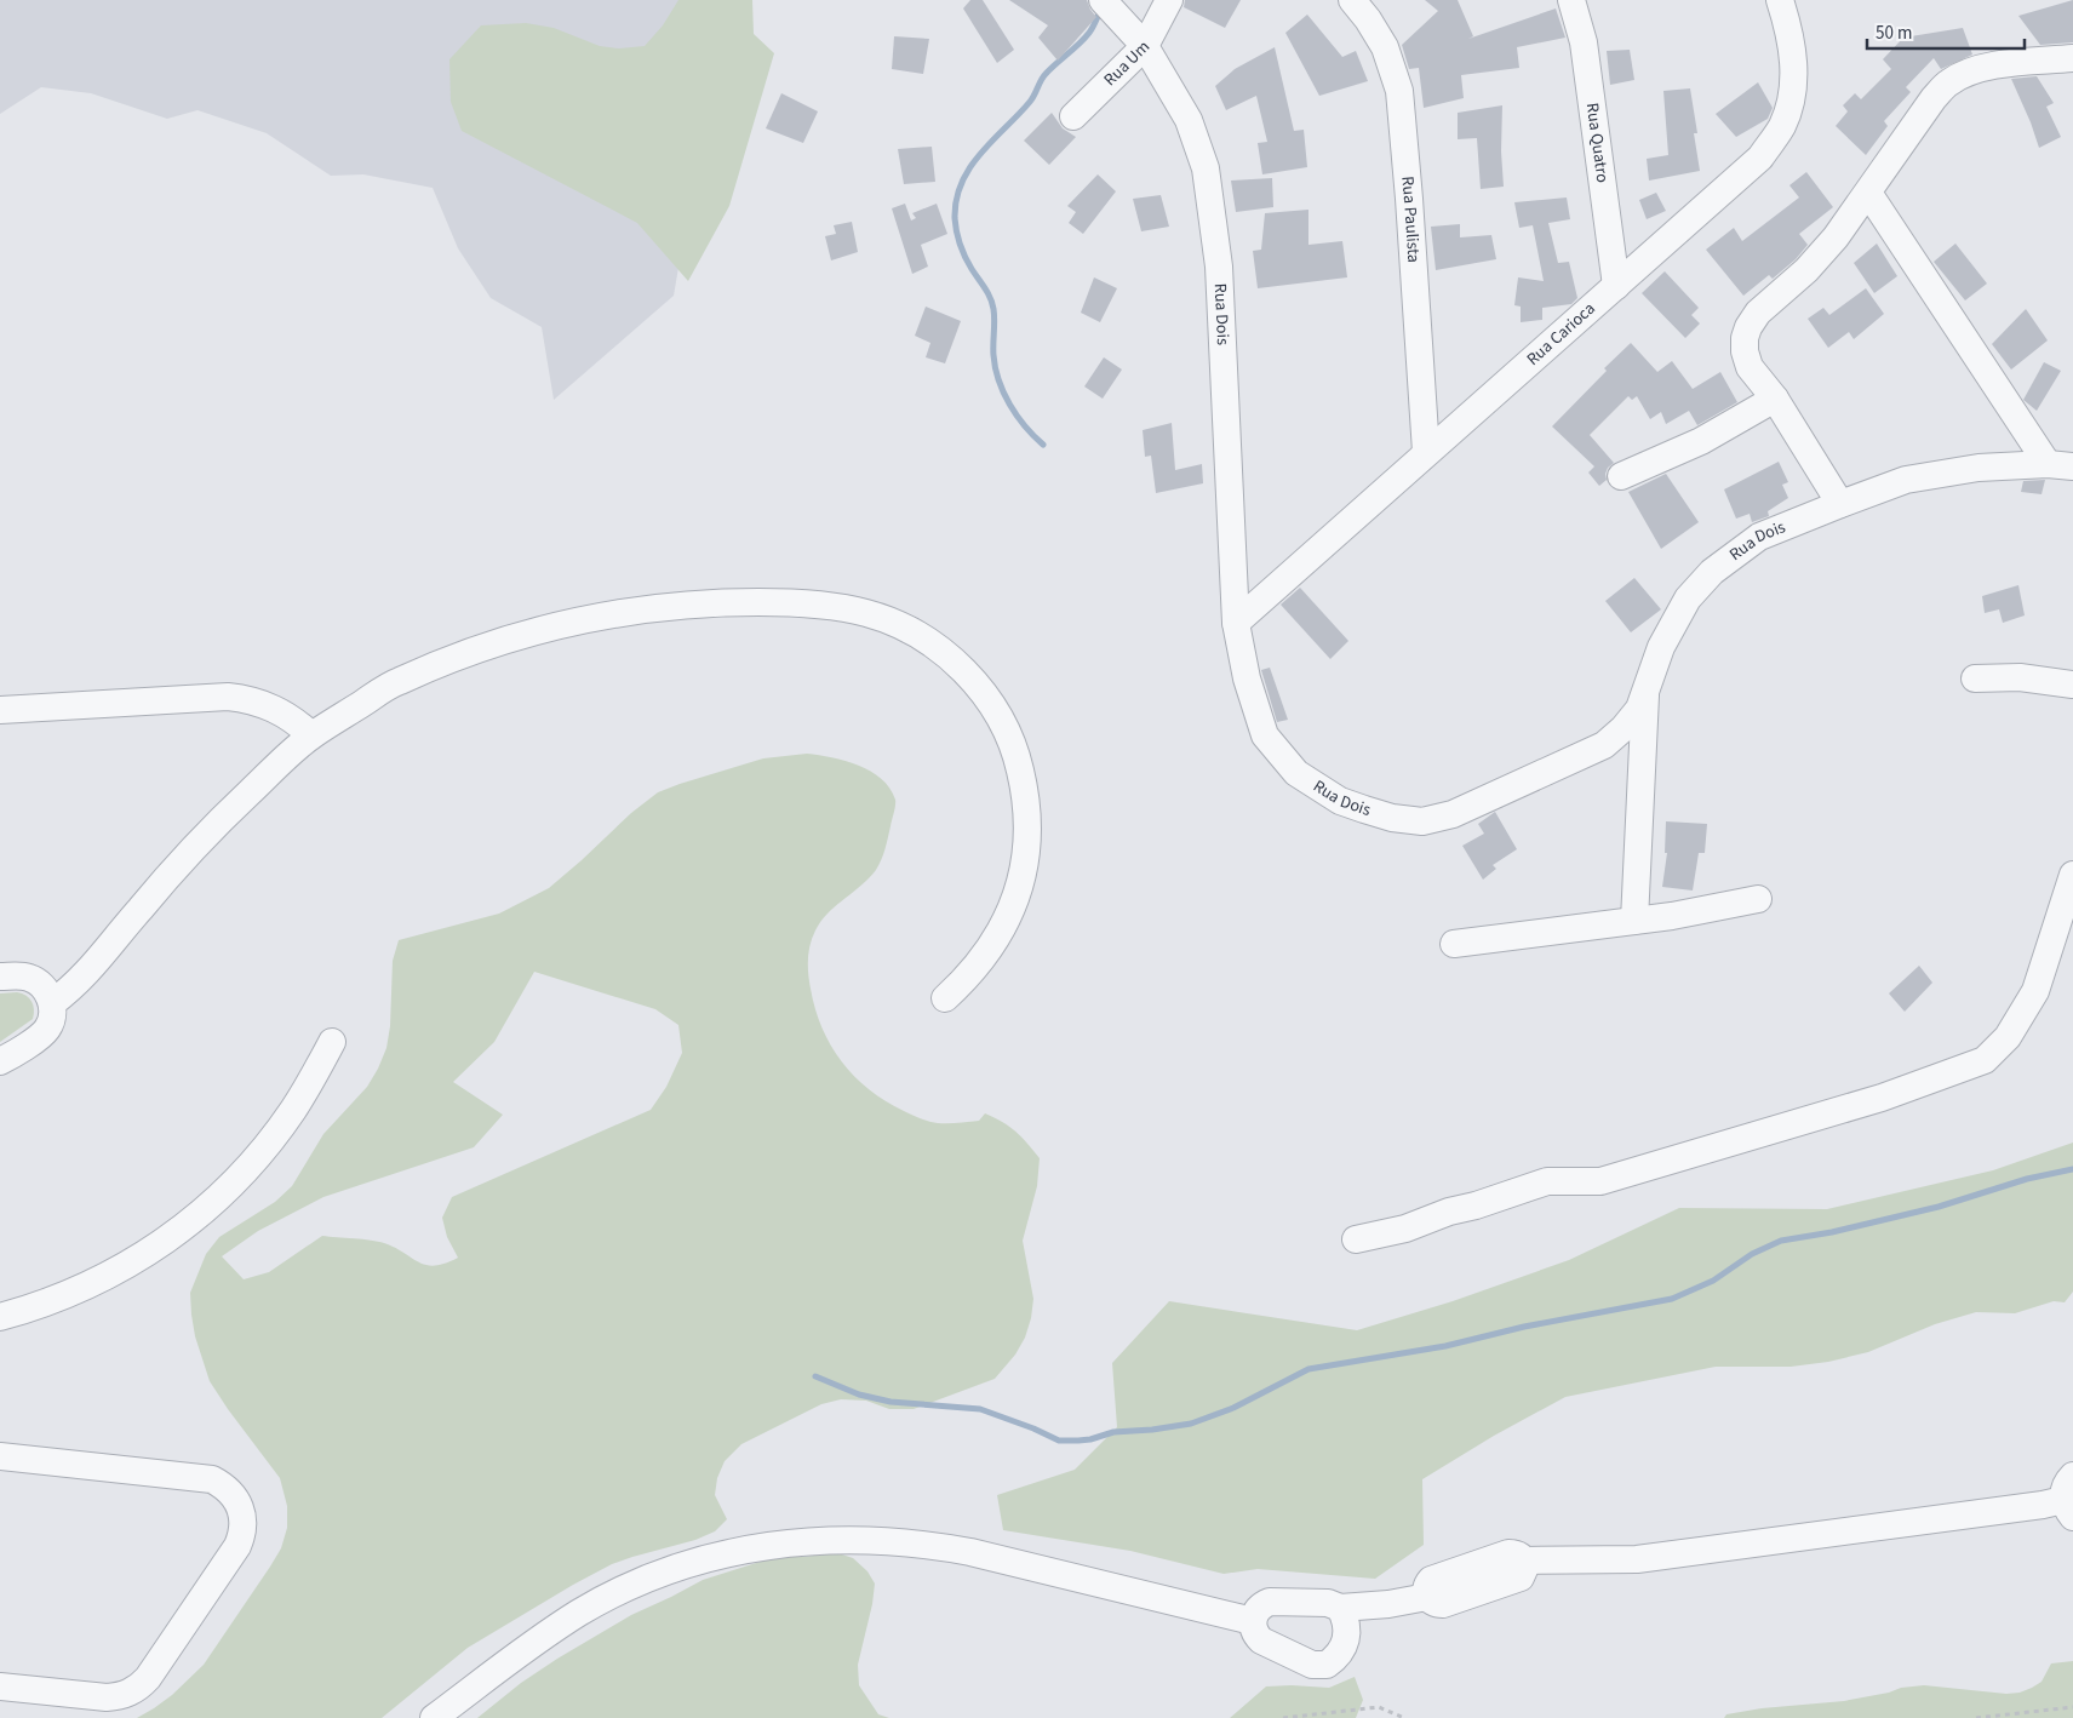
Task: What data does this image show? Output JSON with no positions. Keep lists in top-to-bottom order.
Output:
{
  "streets": {
    "street": [
      "Rua Um",
      "Rua Quatro",
      "Rua Paulista",
      "Rua Dois",
      "Rua Carioca"
    ]
  },
  "crossings": [
    ["Rua Um", "Rua Dois"],
    ["Rua Quatro", "Rua Carioca"],
    ["Rua Paulista", "Rua Carioca"],
    ["Rua Dois", "Rua Carioca"]
  ],
  "scale_bar": "50 m"
}
